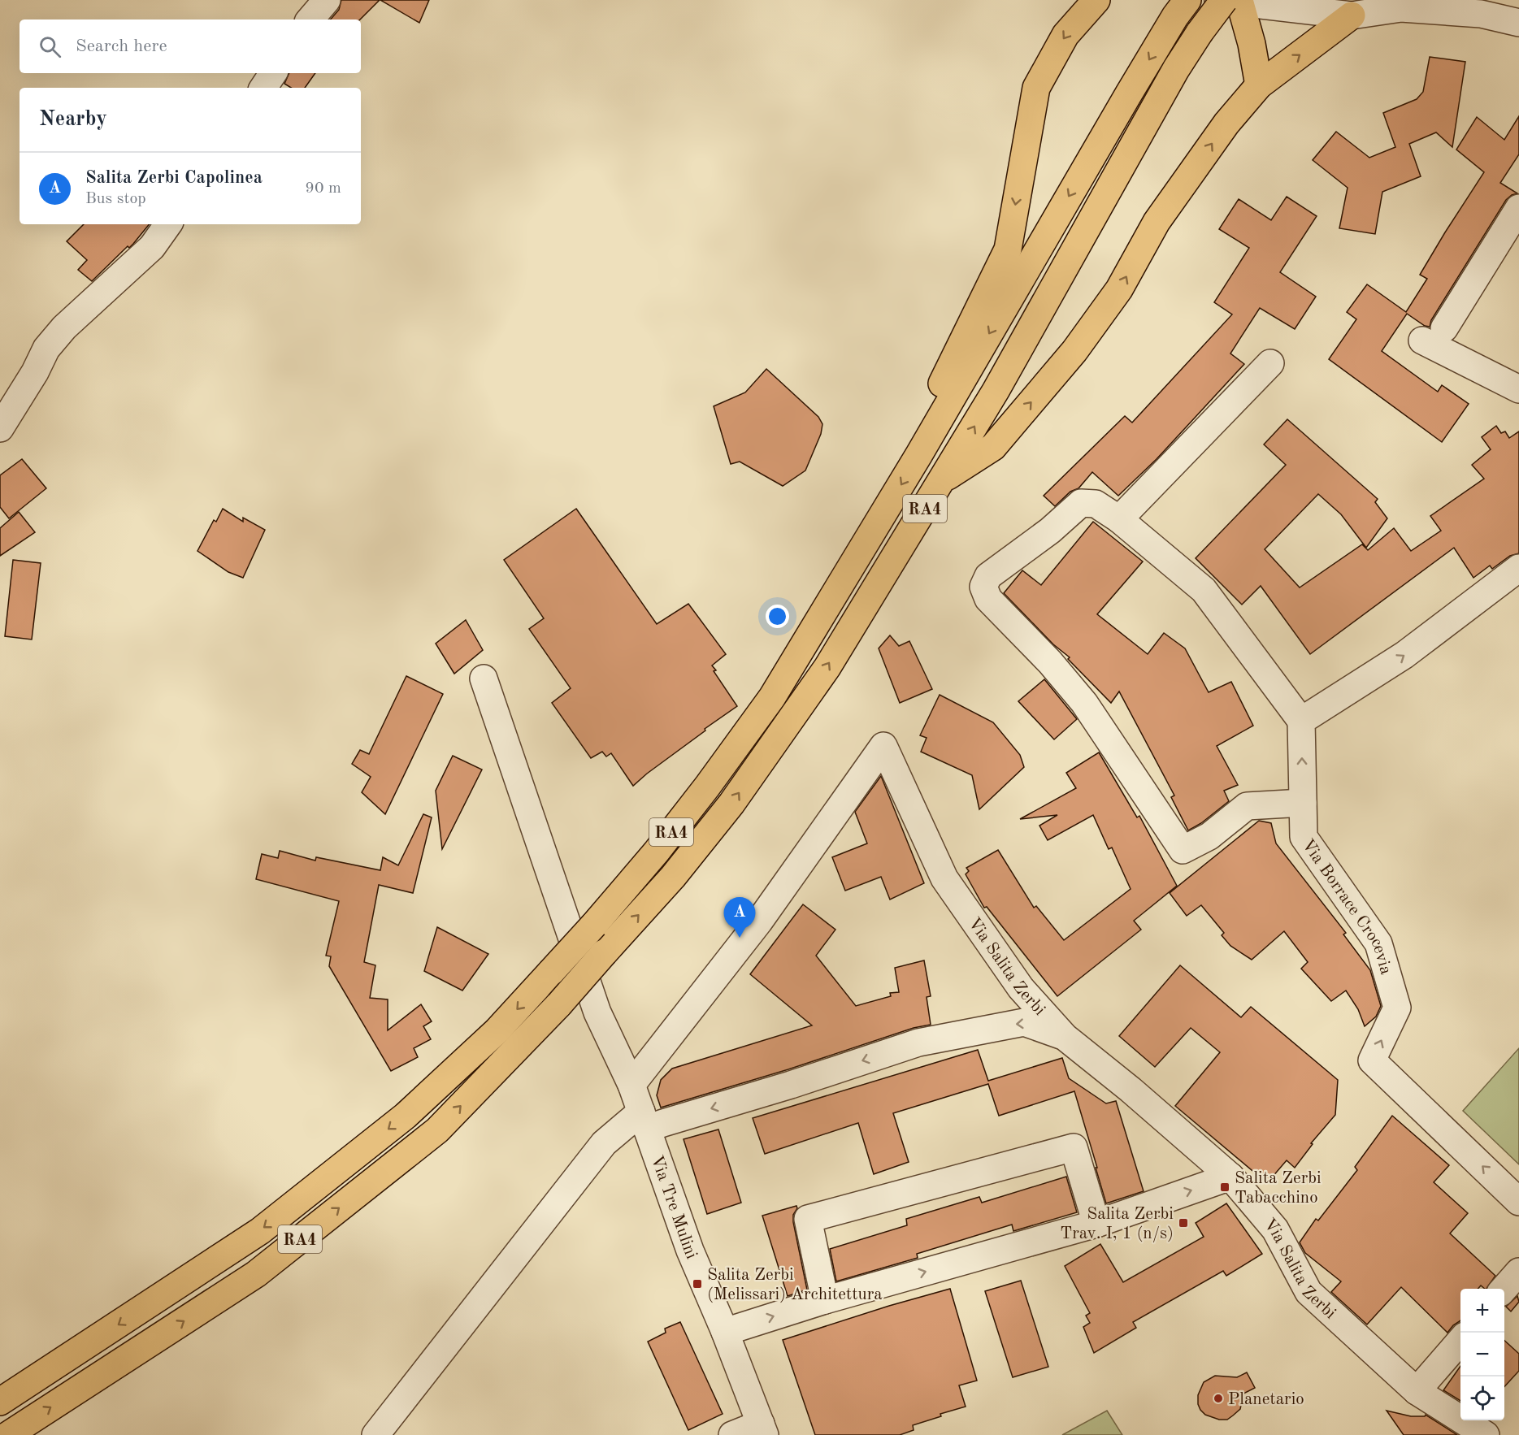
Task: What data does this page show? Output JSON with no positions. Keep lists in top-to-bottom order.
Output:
{
  "streets": {
    "highway": ["RA4"],
    "street": ["Via Borrace Crocevia", "Via Salita Zerbi", "Via Tre Mulini"]
  },
  "crossings": [
    ["Via Salita Zerbi", "Via Tre Mulini"]
  ],
  "one_way": ["Via Borrace Crocevia"],
  "places": {
    "transit": ["Salita Zerbi Tabacchino", "Salita Zerbi Trav. I, 1 (n/s)", "Salita Zerbi (Melissari) Architettura"],
    "other": ["Planetario"]
  },
  "page": {
    "search": "Search here",
    "heading": "Nearby",
    "list": [
      {
        "mark": "A",
        "name": "Salita Zerbi Capolinea",
        "note": "Bus stop",
        "value": "90 m"
      }
    ],
    "pins": "A",
    "map_buttons": ["+", "−"]
  }
}
